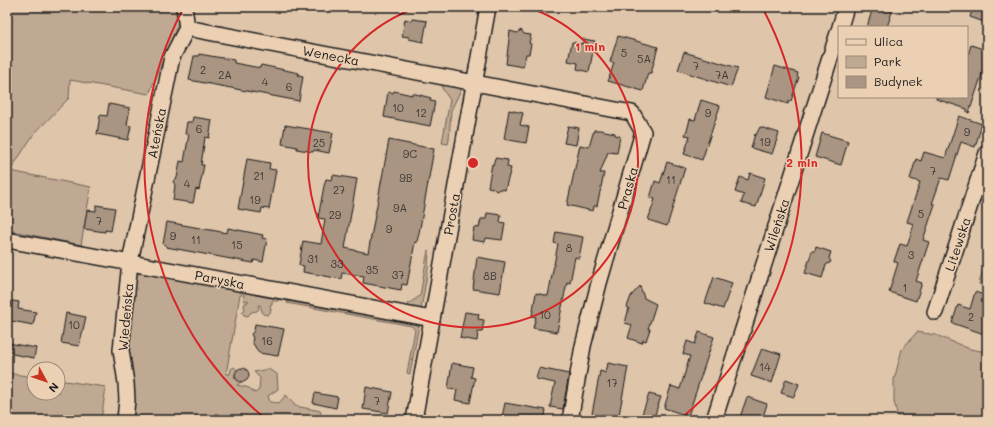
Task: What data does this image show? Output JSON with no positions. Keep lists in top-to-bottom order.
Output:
{
  "streets": {
    "street": [
      "Wenecka",
      "Ateńska",
      "Praska",
      "Prosta",
      "Wileńska",
      "Litewska",
      "Paryska",
      "Wiedeńska"
    ]
  },
  "crossings": [
    ["Wenecka", "Ateńska"],
    ["Wenecka", "Praska"],
    ["Wenecka", "Prosta"],
    ["Ateńska", "Paryska"],
    ["Ateńska", "Wiedeńska"],
    ["Praska", "Prosta"],
    ["Prosta", "Paryska"],
    ["Paryska", "Wiedeńska"]
  ],
  "house_numbers": [
    "5",
    "5A",
    "7",
    "2",
    "2A",
    "7A",
    "4",
    "6",
    "10",
    "12",
    "9",
    "6",
    "9",
    "19",
    "25",
    "9C",
    "7",
    "21",
    "9B",
    "11",
    "4",
    "27",
    "19",
    "9A",
    "5",
    "29",
    "7",
    "9",
    "9",
    "11",
    "15",
    "8",
    "3",
    "31",
    "33",
    "35",
    "37",
    "8B",
    "1",
    "10",
    "2",
    "10",
    "16",
    "14",
    "17",
    "7"
  ],
  "legend": ["Ulica", "Park", "Budynek"],
  "north": "bottom right",
  "rings": ["1 min", "2 min"]
}
